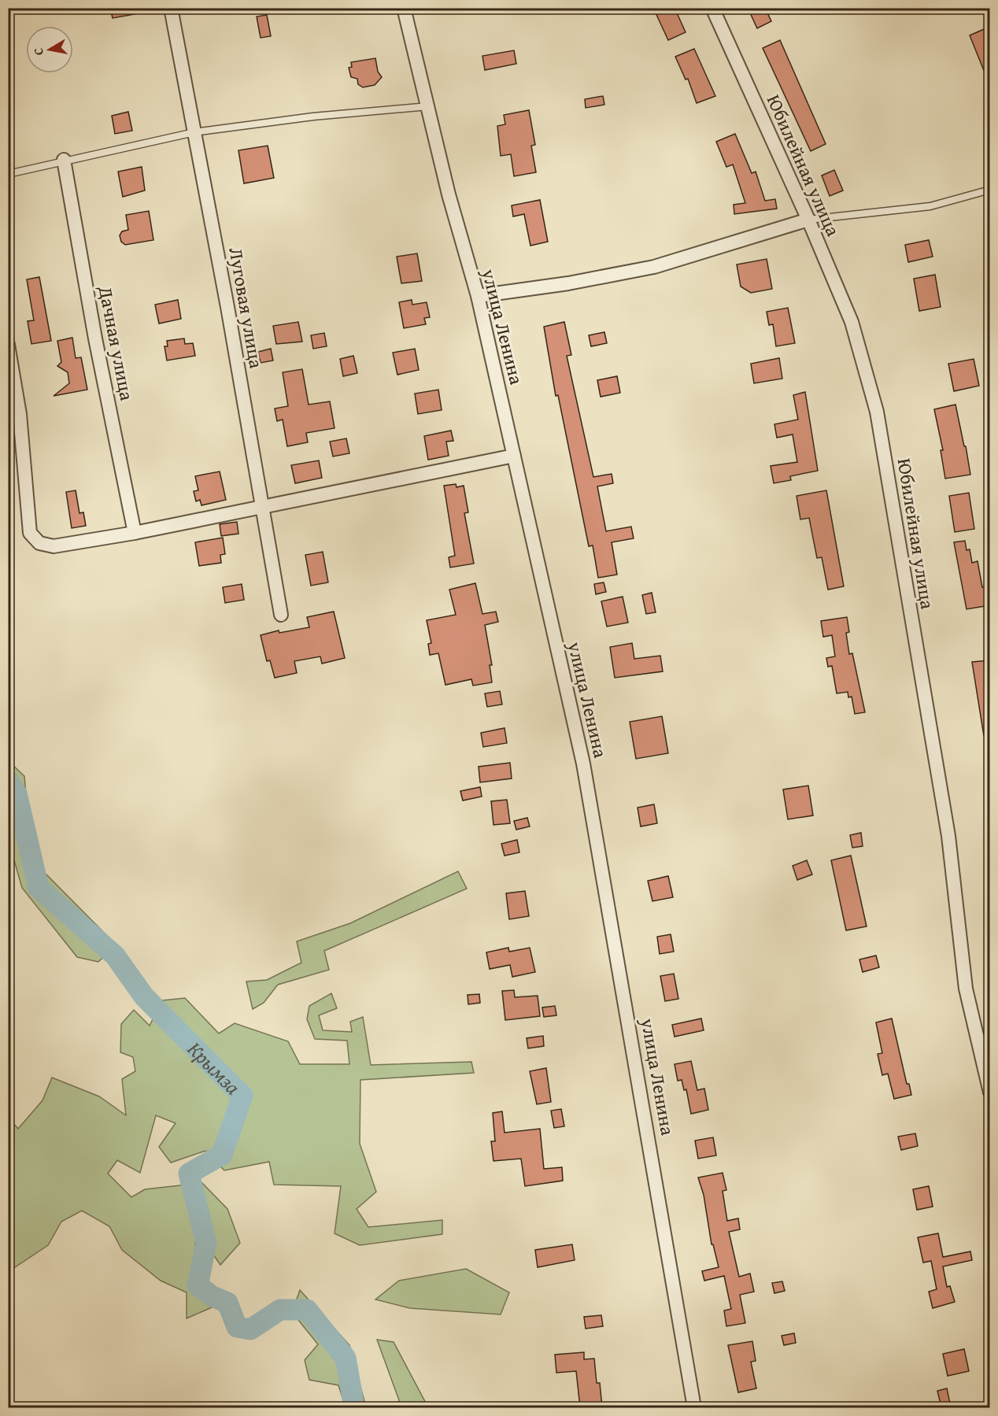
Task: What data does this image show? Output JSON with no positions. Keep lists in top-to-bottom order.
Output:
{
  "streets": {
    "street": [
      "Юбилейная улица",
      "Луговая улица",
      "улица Ленина",
      "Дачная улица"
    ]
  },
  "water": ["Крымза"],
  "north": "left"
}
